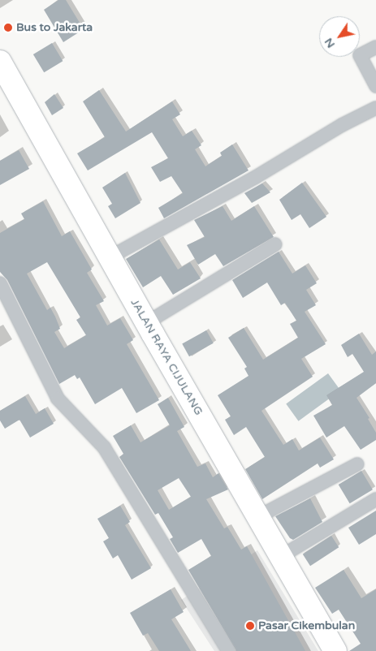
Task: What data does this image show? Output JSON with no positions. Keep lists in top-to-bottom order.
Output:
{
  "streets": {
    "highway": ["JALAN RAYA CIJULANG"]
  },
  "places": ["Bus to Jakarta", "Pasar Cikembulan"],
  "north": "bottom left"
}
